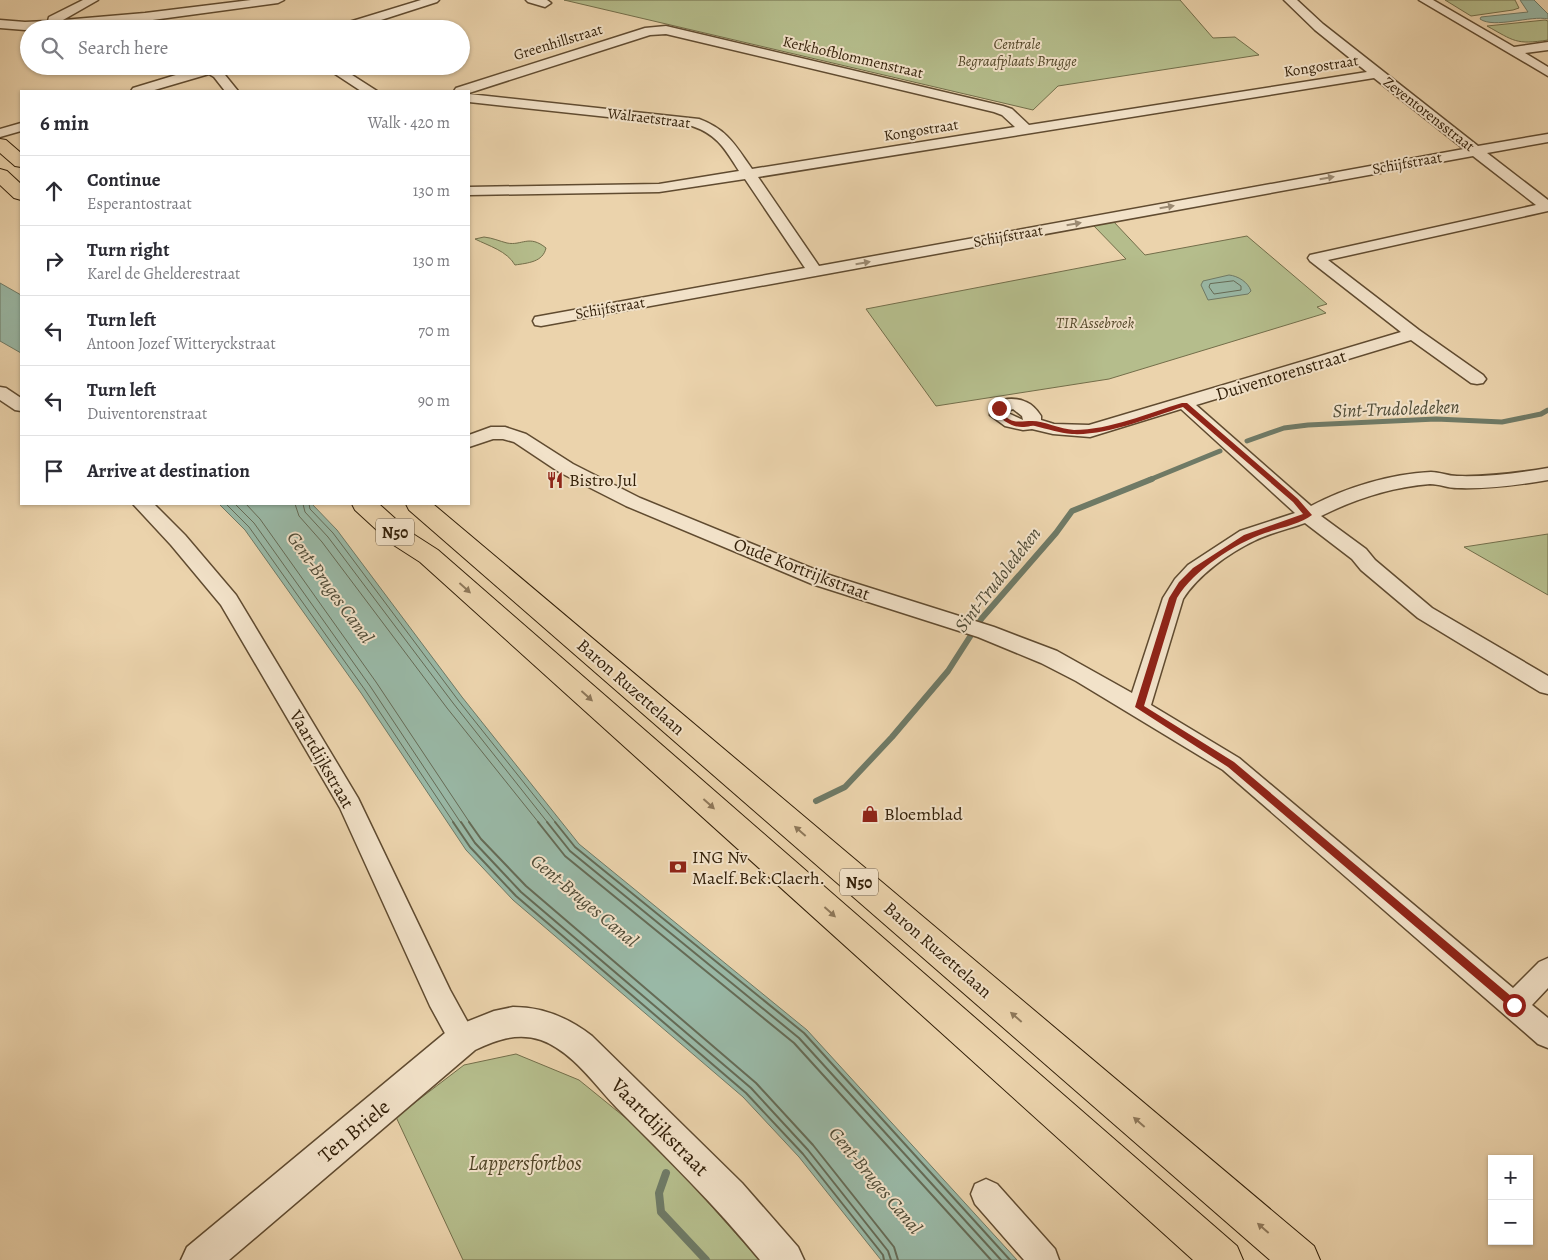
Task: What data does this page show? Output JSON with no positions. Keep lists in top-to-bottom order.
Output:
{
  "streets": {
    "main road": ["N50", "Baron Ruzettelaan"],
    "street": [
      "Greenhillstraat",
      "Kerkhofblommenstraat",
      "Kongostraat",
      "Zeventorensstraat",
      "Walraetstraat",
      "Schijfstraat",
      "Duiventorenstraat",
      "Oude Kortrijkstraat",
      "Vaartdijkstraat",
      "Ten Briele"
    ]
  },
  "crossings": [
    ["Greenhillstraat", "Kerkhofblommenstraat"],
    ["Kerkhofblommenstraat", "Kongostraat"],
    ["Kongostraat", "Zeventorensstraat"],
    ["Kongostraat", "Walraetstraat"],
    ["Zeventorensstraat", "Schijfstraat"],
    ["Walraetstraat", "Schijfstraat"],
    ["Vaartdijkstraat", "Ten Briele"]
  ],
  "one_way": ["Schijfstraat"],
  "water": ["Sint-Trudoledeken", "Gent-Bruges Canal"],
  "parks": ["Centrale Begraafplaats Brugge", "TIR Assebroek", "Lappersfortbos"],
  "places": {
    "restaurant": ["Bistro Jul"],
    "shop": ["Bloemblad"],
    "bank": ["ING Nv Maelf.Bek.Claerh."]
  },
  "page": {
    "search": "Search here",
    "heading": ["6 min", "Walk · 420 m"],
    "list": [
      ["Continue", "Esperantostraat", "130 m"],
      ["Turn right", "Karel de Ghelderestraat", "130 m"],
      ["Turn left", "Antoon Jozef Witteryckstraat", "70 m"],
      ["Turn left", "Duiventorenstraat", "90 m"],
      "Arrive at destination"
    ],
    "map_buttons": ["+", "−"]
  }
}
